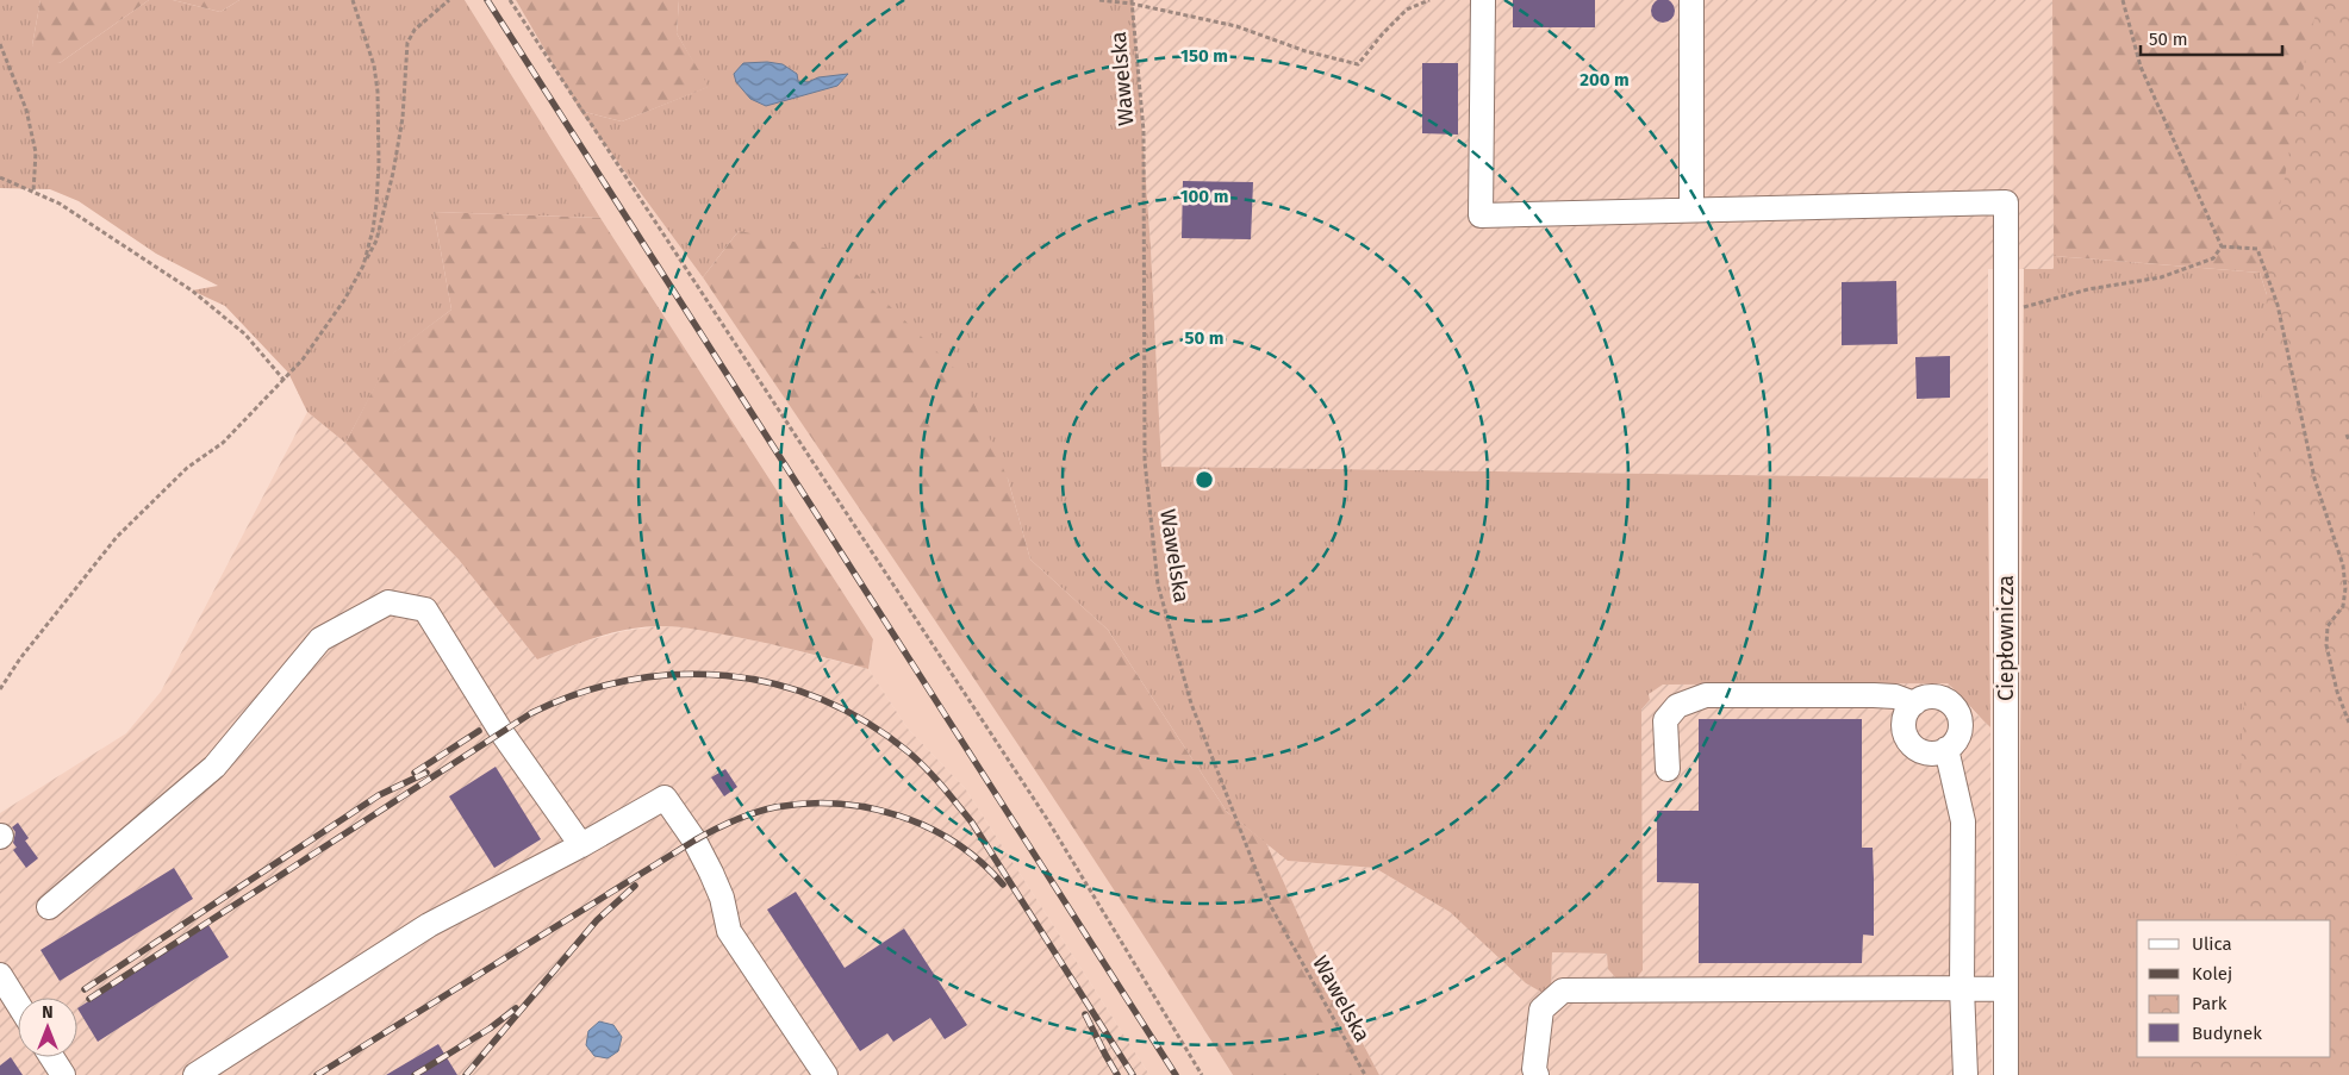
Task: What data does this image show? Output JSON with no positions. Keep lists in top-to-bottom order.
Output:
{
  "streets": {
    "lane": ["Ciepłownicza"],
    "path": ["Wawelska"]
  },
  "legend": [
    "Ulica",
    "Kolej",
    "Park",
    "Budynek"
  ],
  "scale_bar": "50 m",
  "north": "top",
  "rings": [
    "150 m",
    "200 m",
    "100 m",
    "50 m"
  ]
}
